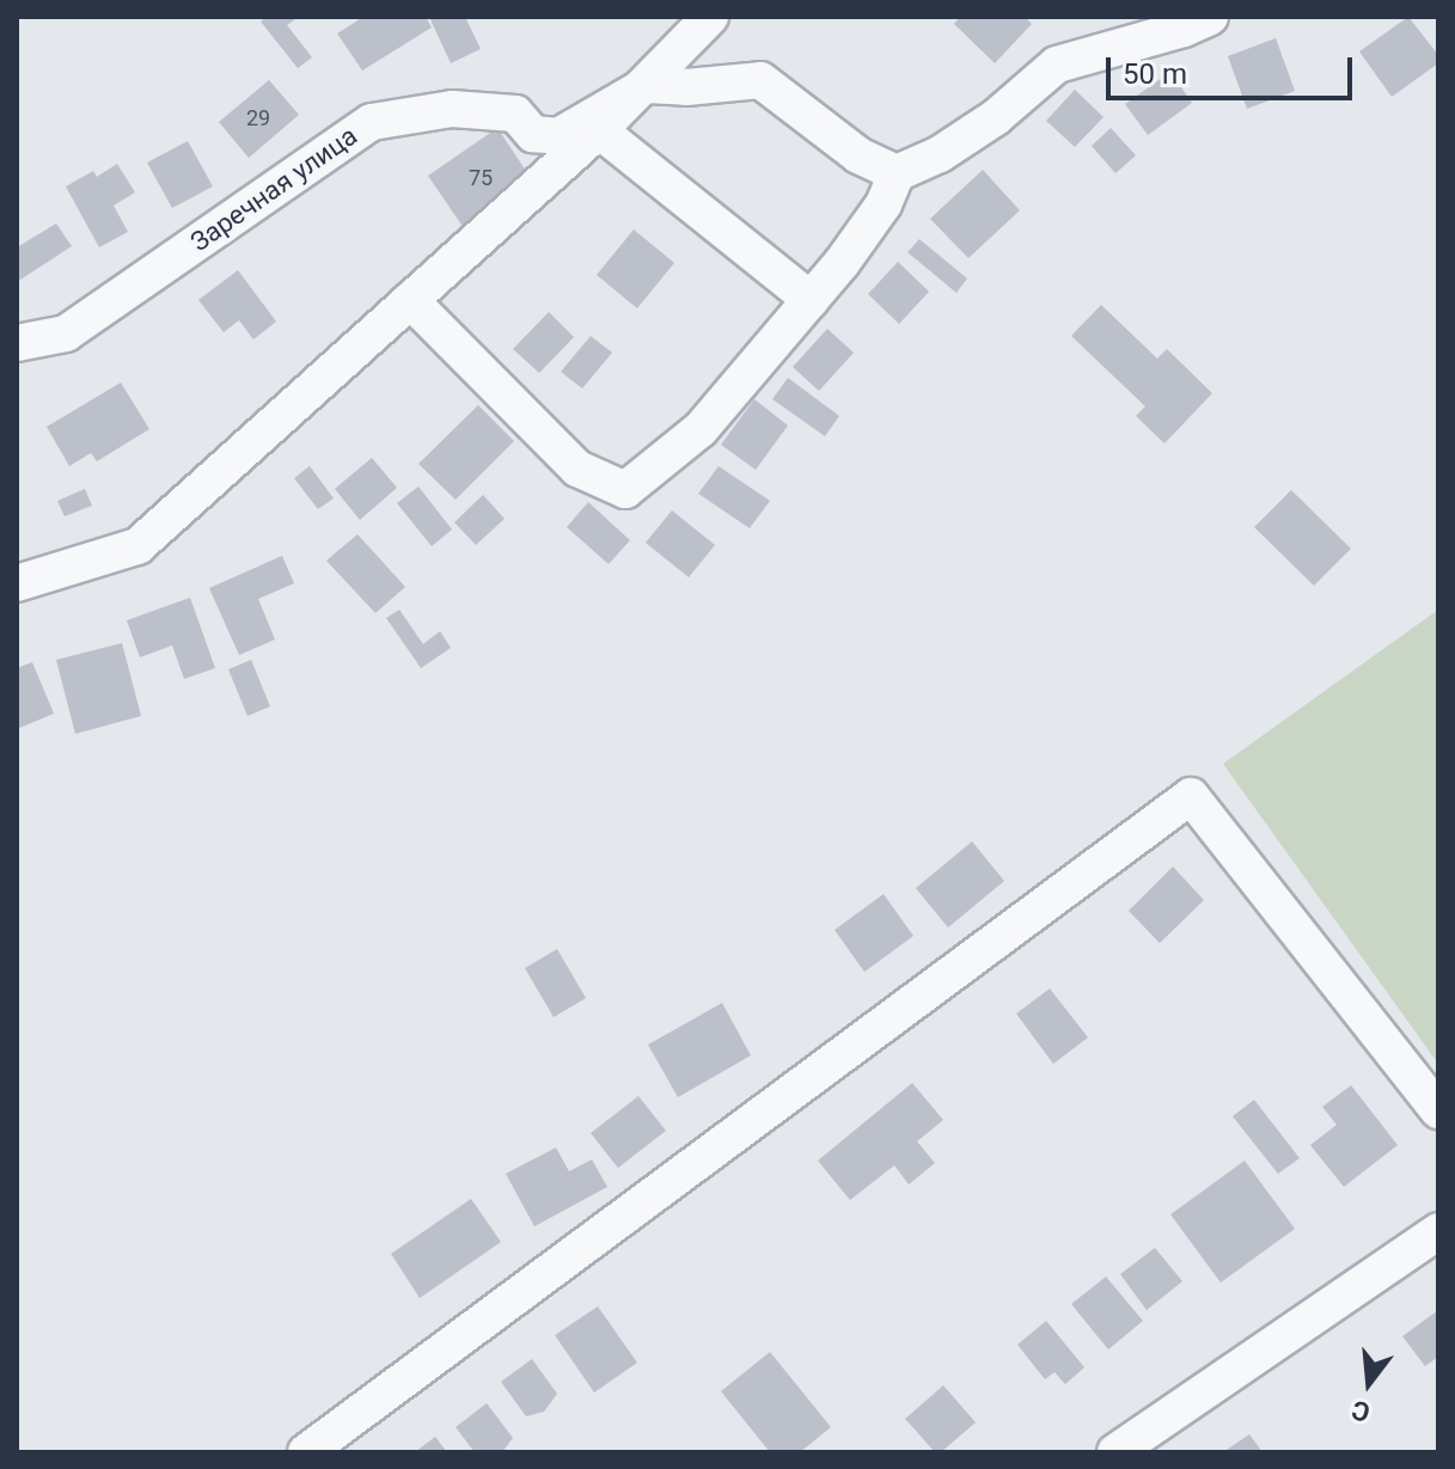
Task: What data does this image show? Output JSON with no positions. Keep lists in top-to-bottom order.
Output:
{
  "streets": {
    "street": ["Заречная улица"]
  },
  "house_numbers": ["29", "75"],
  "scale_bar": "50 m",
  "north": "bottom"
}
